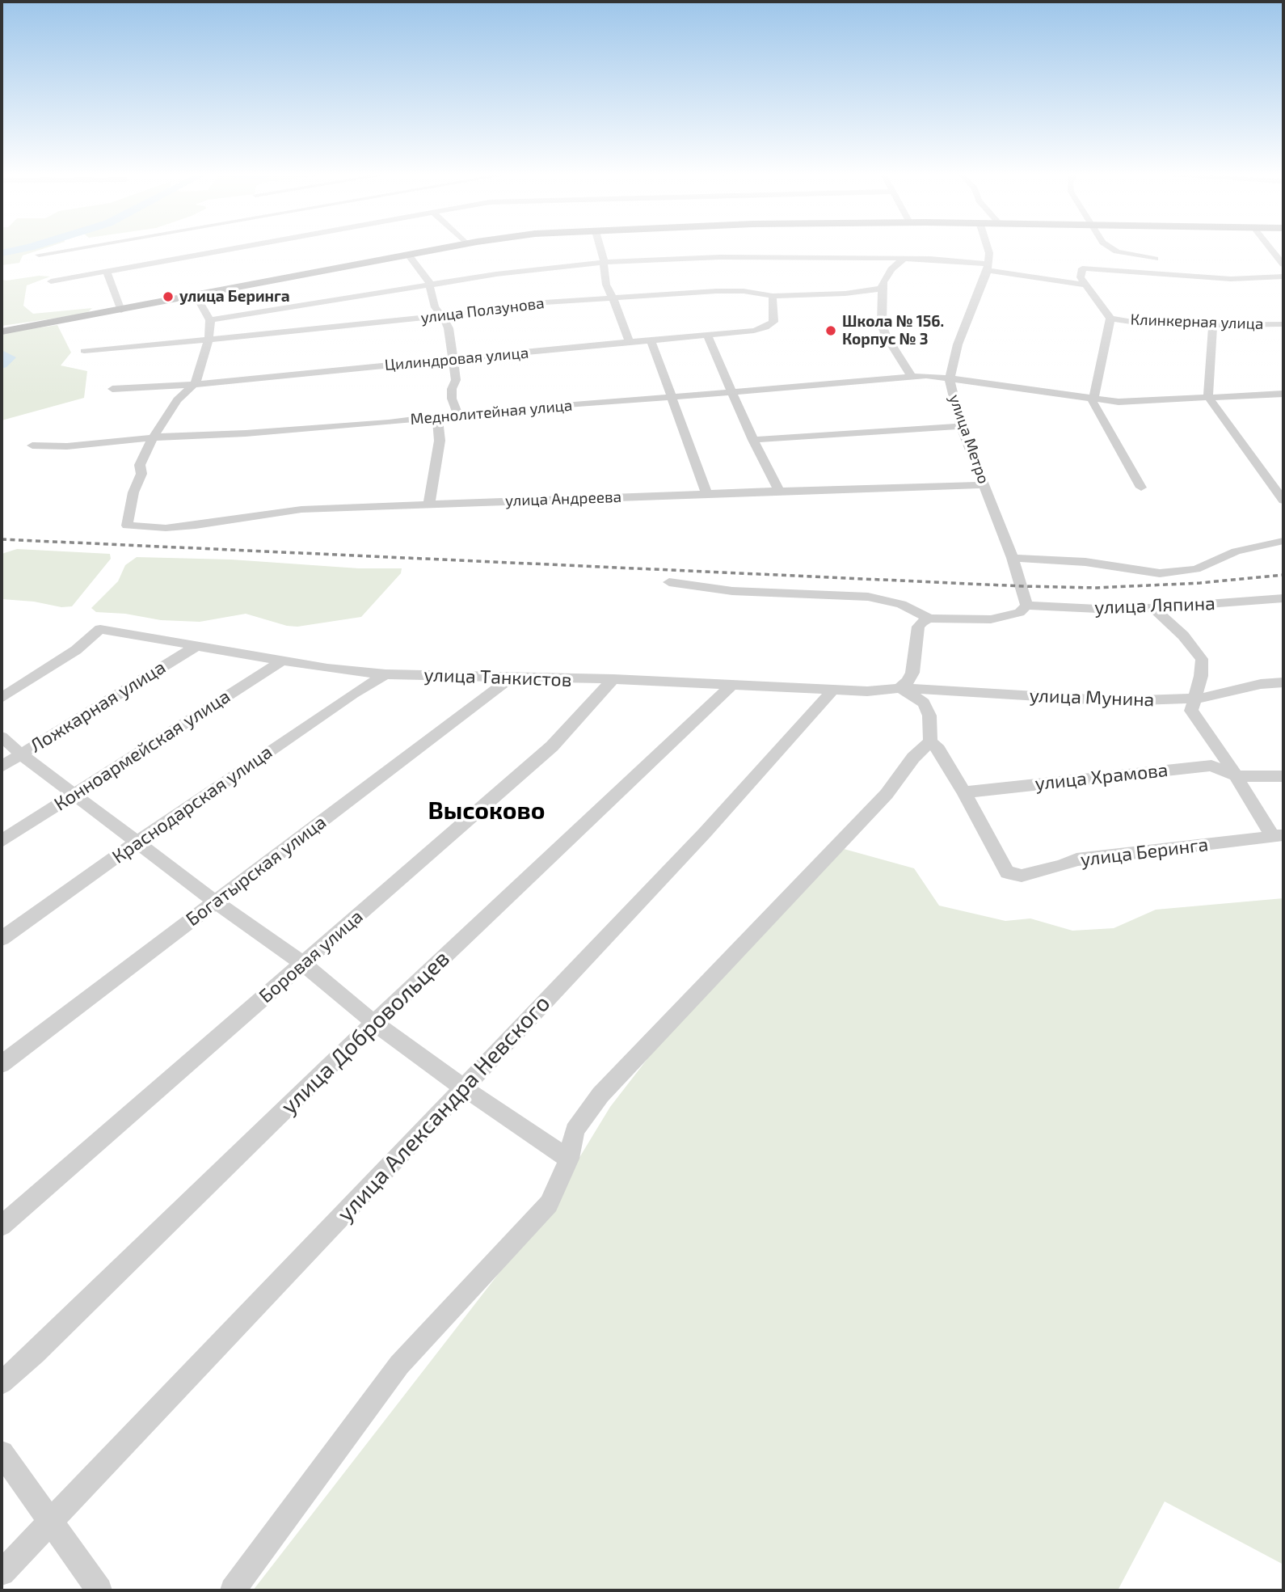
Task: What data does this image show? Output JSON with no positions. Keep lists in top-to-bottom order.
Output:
{
  "streets": {
    "street": [
      "улица Ползунова",
      "Клинкерная улица",
      "Цилиндровая улица",
      "Меднолитейная улица",
      "улица Метро",
      "улица Андреева",
      "улица Ляпина",
      "улица Танкистов",
      "улица Мунина",
      "Ложкарная улица",
      "Конноармейская улица",
      "улица Храмова",
      "Краснодарская улица",
      "улица Беринга",
      "Богатырская улица",
      "Боровая улица",
      "улица Добровольцев",
      "улица Александра Невского"
    ]
  },
  "crossings": [
    ["улица Ползунова", "Цилиндровая улица"],
    ["улица Ползунова", "улица Метро"],
    ["Меднолитейная улица", "улица Метро"],
    ["Меднолитейная улица", "улица Андреева"],
    ["улица Метро", "улица Андреева"],
    ["улица Танкистов", "улица Мунина"],
    ["улица Танкистов", "Ложкарная улица"],
    ["улица Танкистов", "Конноармейская улица"],
    ["улица Танкистов", "Краснодарская улица"],
    ["улица Танкистов", "Богатырская улица"],
    ["улица Танкистов", "Боровая улица"],
    ["улица Танкистов", "улица Добровольцев"],
    ["улица Танкистов", "улица Александра Невского"],
    ["улица Храмова", "улица Беринга"]
  ],
  "districts": ["Высоково"],
  "places": ["улица Беринга", "Школа № 156. Корпус № 3"]
}
